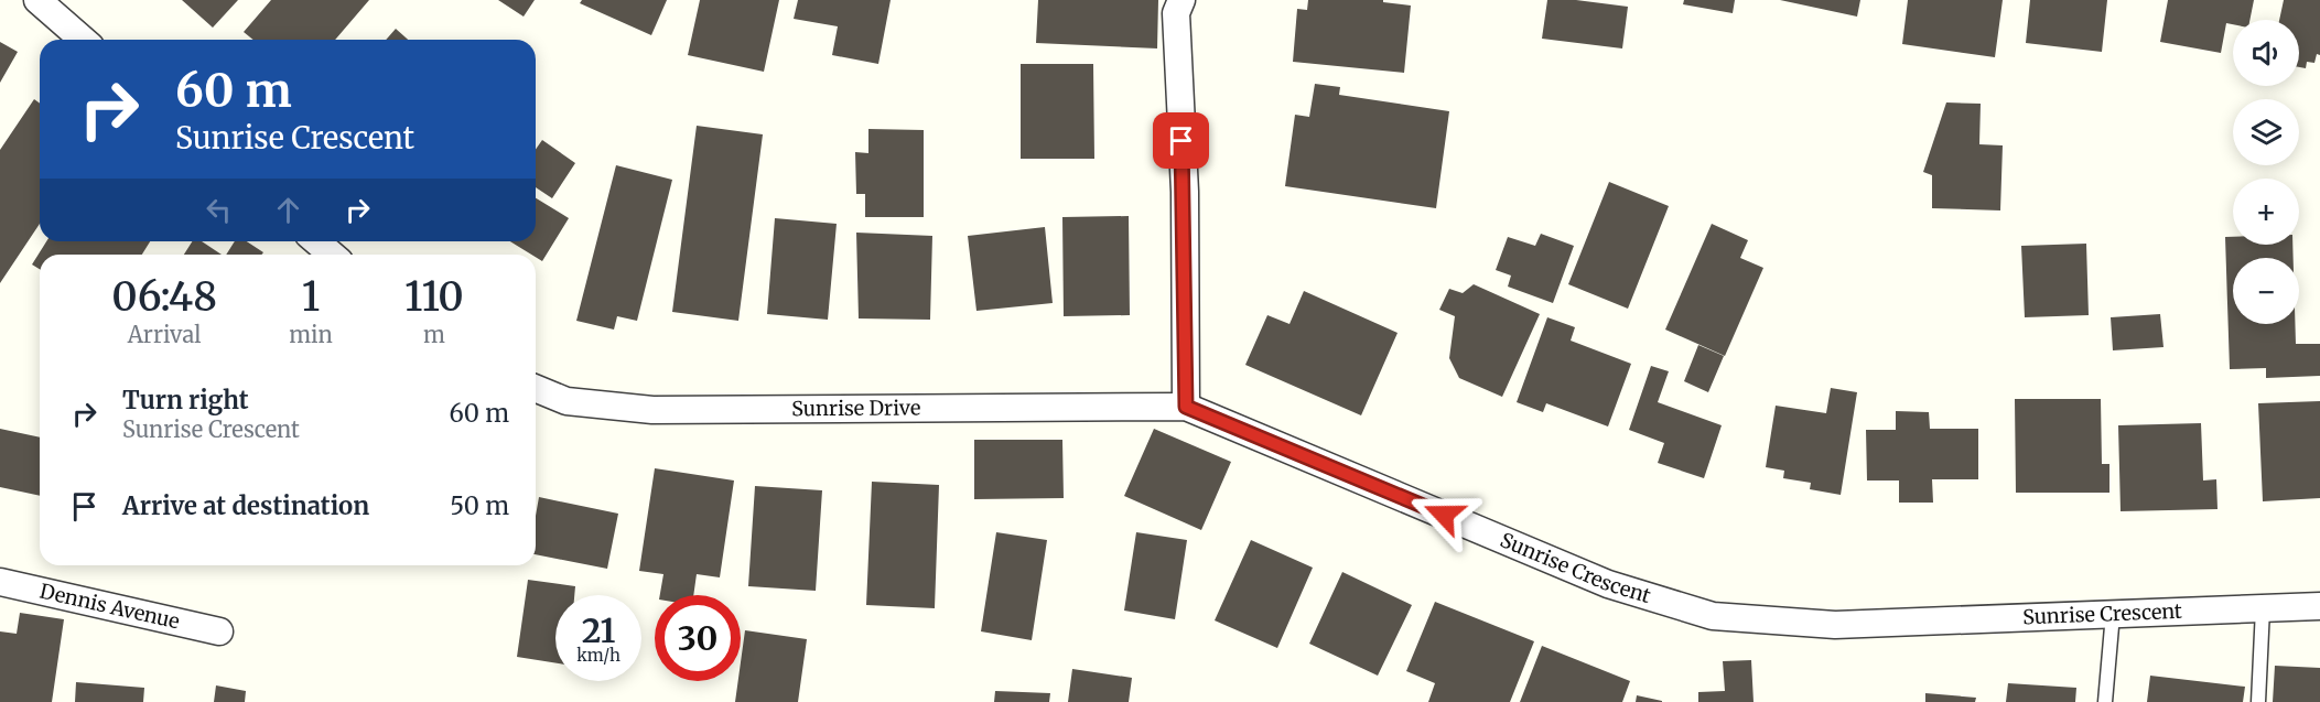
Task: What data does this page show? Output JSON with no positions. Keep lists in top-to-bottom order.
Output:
{
  "streets": {
    "street": ["Sunrise Drive", "Sunrise Crescent", "Dennis Avenue"]
  },
  "crossings": [
    ["Sunrise Drive", "Sunrise Crescent"]
  ],
  "page": {
    "map_buttons": ["+", "−"],
    "turn": ["60 m", "Sunrise Crescent"],
    "eta": [
      "06:48",
      "Arrival",
      "1",
      "min",
      "110",
      "m"
    ],
    "list": [
      {
        "name": "Turn right",
        "note": "Sunrise Crescent",
        "value": "60 m"
      },
      {
        "name": "Arrive at destination",
        "value": "50 m"
      }
    ],
    "speed": "21 km/h",
    "limit": "30"
  }
}
